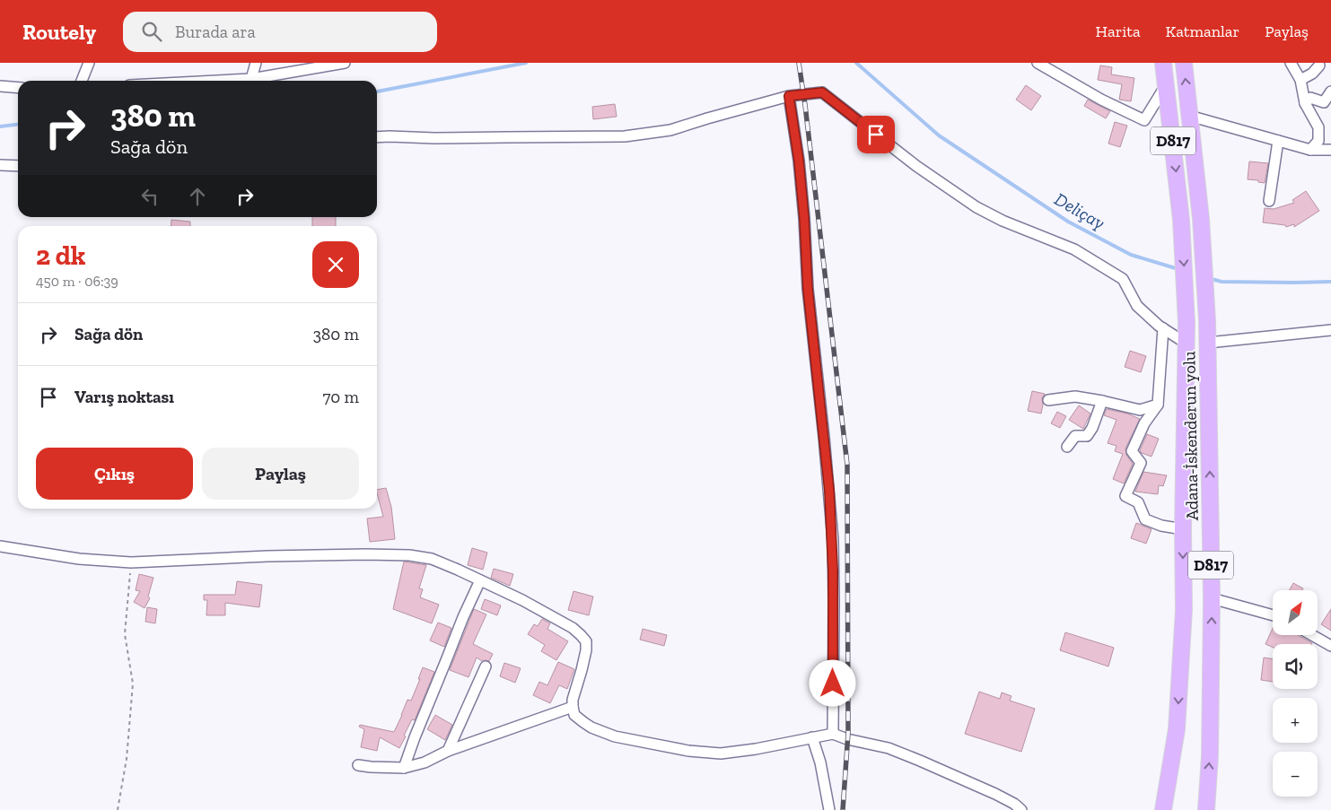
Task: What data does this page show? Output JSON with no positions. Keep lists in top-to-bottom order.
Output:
{
  "streets": {
    "highway": ["D817", "Adana-İskenderun yolu"]
  },
  "crossings": [
    ["D817", "Adana-İskenderun yolu"]
  ],
  "water": ["Deliçay"],
  "north": "top right",
  "page": {
    "header": "Routely",
    "search": "Burada ara",
    "nav": ["Harita", "Katmanlar", "Paylaş"],
    "turn": ["380 m", "Sağa dön"],
    "heading": ["2 dk", "450 m · 06:39"],
    "list": [
      {
        "name": "Sağa dön",
        "value": "380 m"
      },
      {
        "name": "Varış noktası",
        "value": "70 m"
      }
    ],
    "buttons": ["Çıkış", "Paylaş"],
    "map_buttons": ["+", "−"]
  }
}
